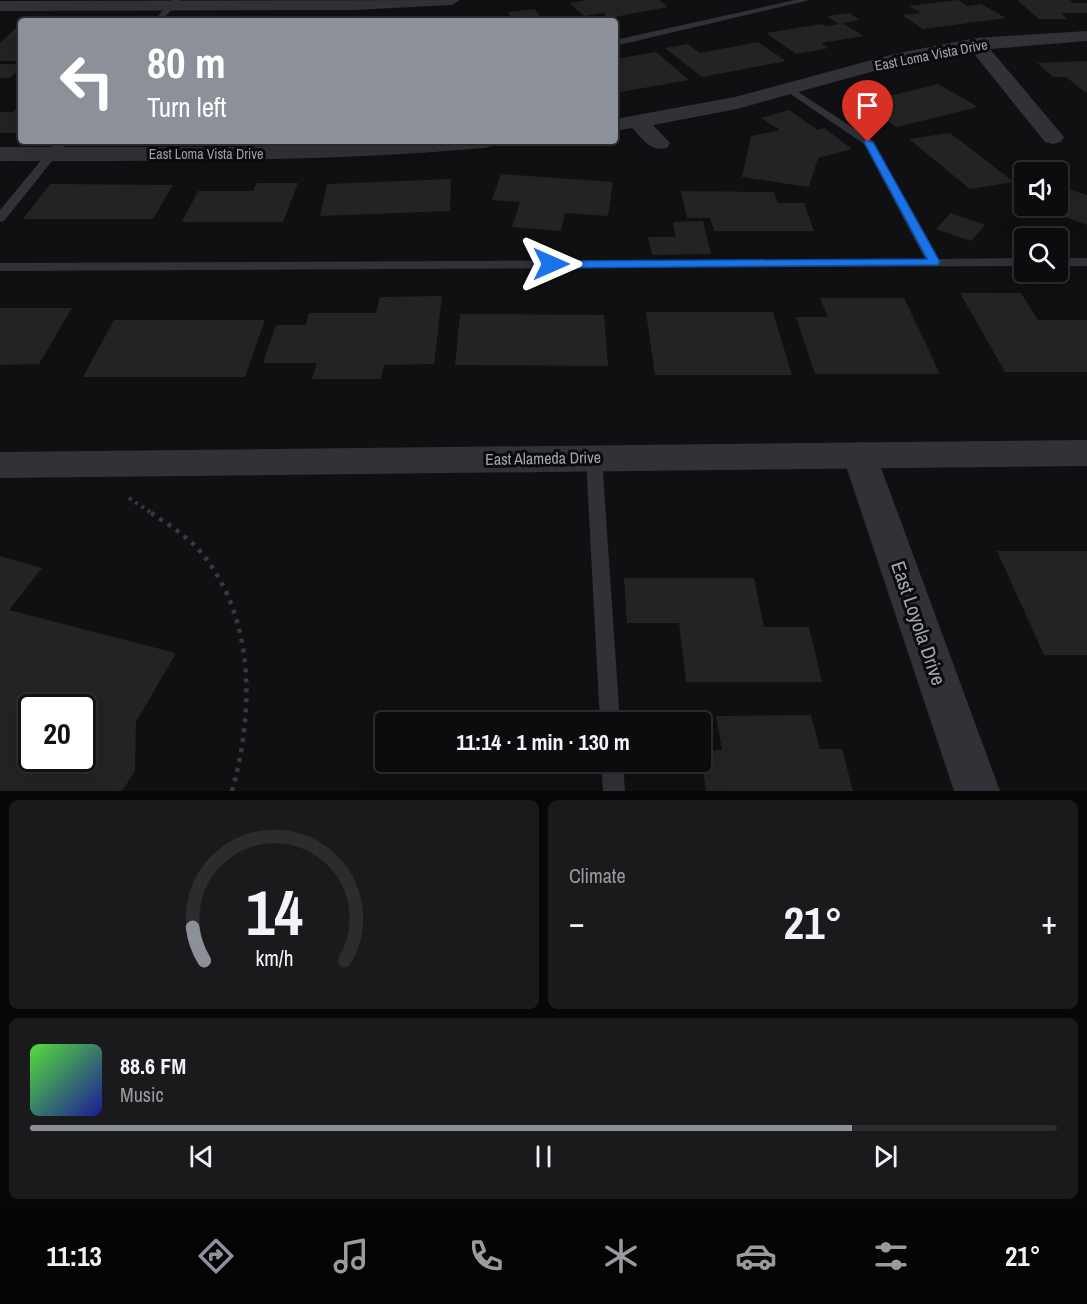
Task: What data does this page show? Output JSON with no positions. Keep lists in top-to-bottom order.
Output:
{
  "streets": {
    "street": ["East Loma Vista Drive", "East Alameda Drive", "East Loyola Drive"]
  },
  "crossings": [
    ["East Alameda Drive", "East Loyola Drive"]
  ],
  "page": {
    "turn": ["80 m", "Turn left"],
    "limit": "20",
    "trip": "11:14 · 1 min · 130 m",
    "tile": "Climate",
    "heat": ["−", "21°", "+"],
    "song": ["88.6 FM", "Music"],
    "tabs": ["11:13", "21°"],
    "gauge": ["14", "km/h"]
  }
}
